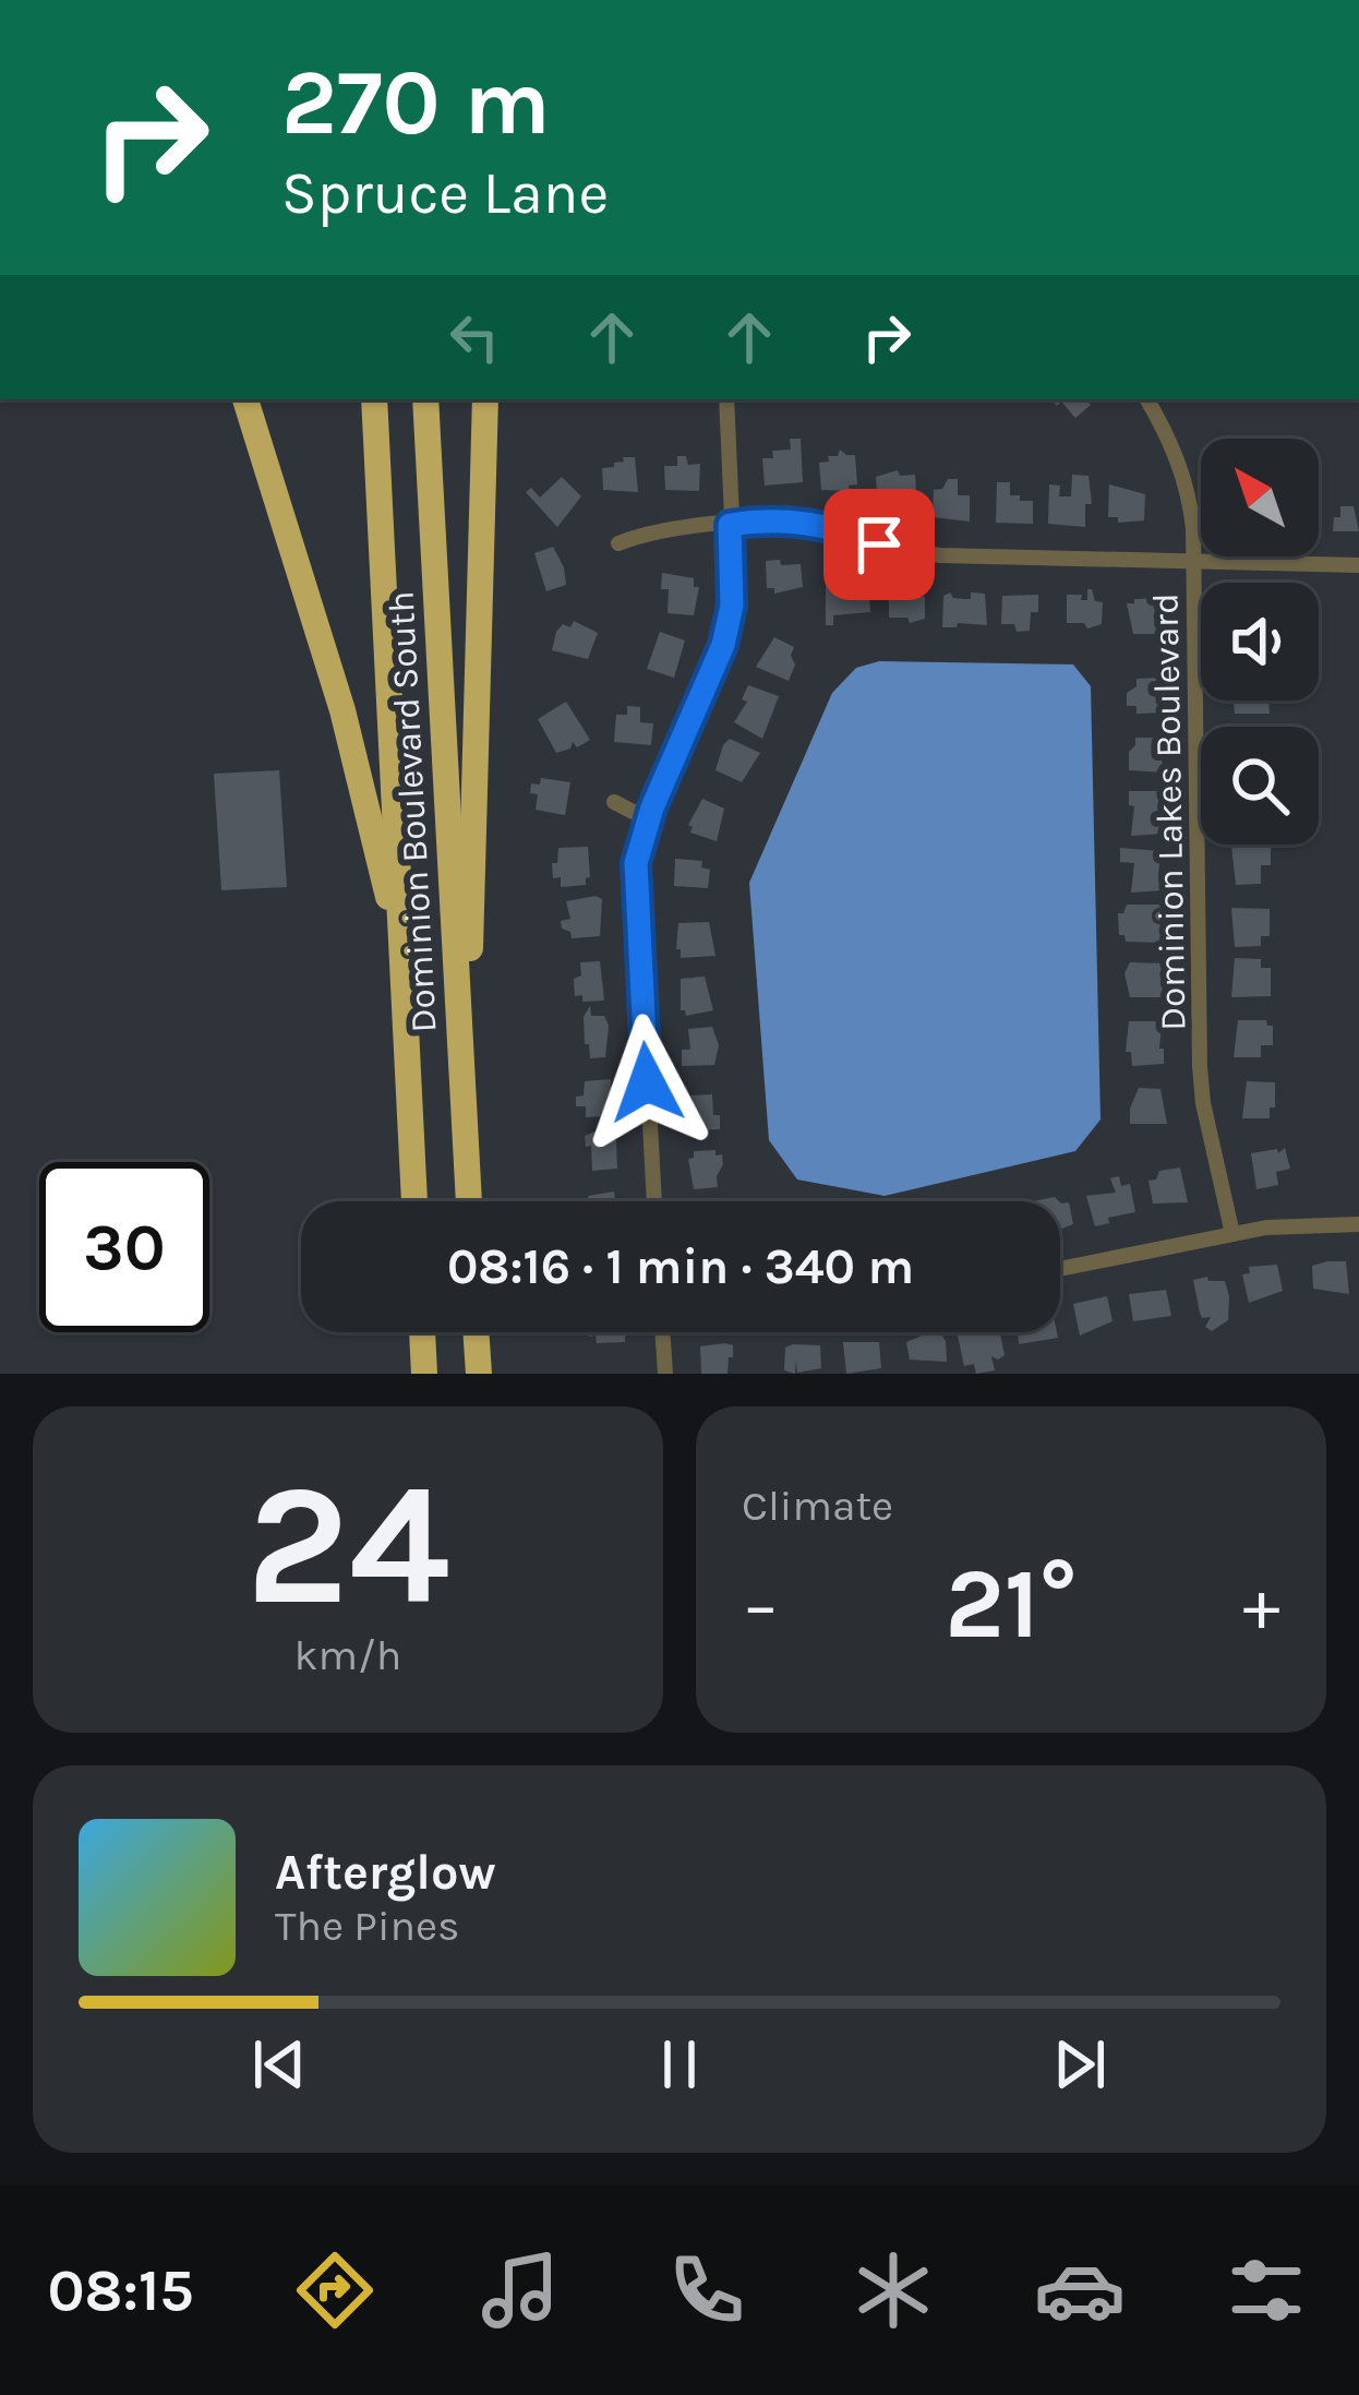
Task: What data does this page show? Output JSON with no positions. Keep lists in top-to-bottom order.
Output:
{
  "streets": {
    "highway": ["Dominion Boulevard South"],
    "street": ["Dominion Lakes Boulevard"]
  },
  "north": "top left",
  "page": {
    "turn": ["270 m", "Spruce Lane"],
    "limit": "30",
    "trip": "08:16 · 1 min · 340 m",
    "tile": [
      ["24", "km/h"],
      "Climate"
    ],
    "heat": ["−", "21°", "+"],
    "song": ["Afterglow", "The Pines"],
    "tabs": "08:15"
  }
}
